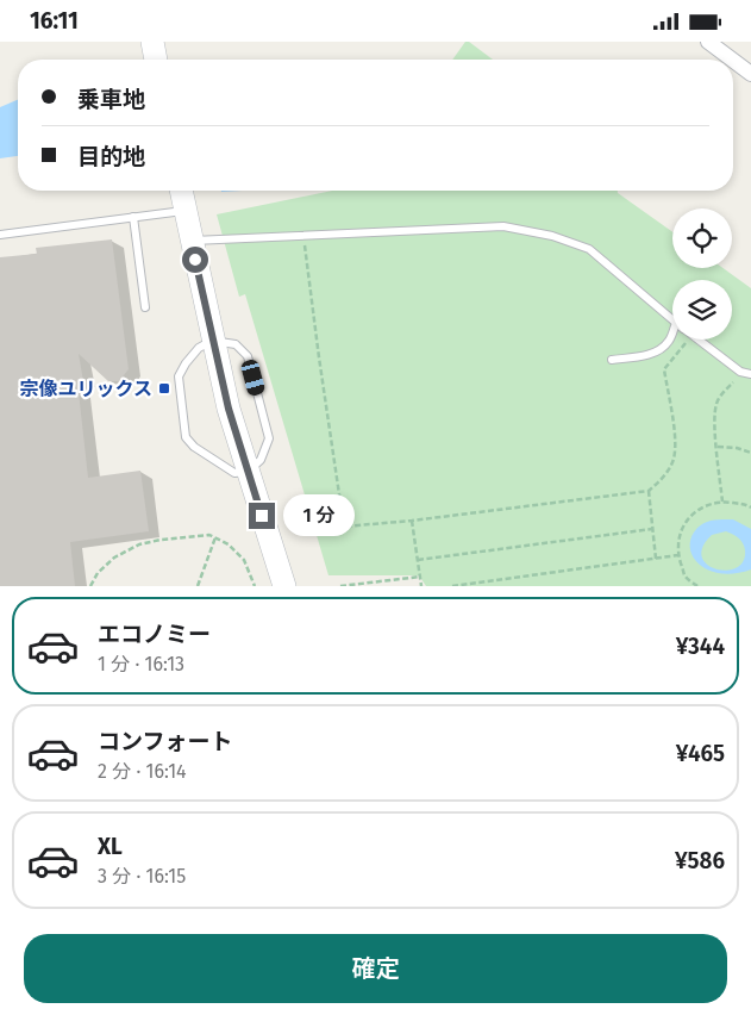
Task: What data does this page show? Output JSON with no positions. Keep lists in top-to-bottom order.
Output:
{
  "places": {
    "transit": ["宗像ユリックス"]
  },
  "page": {
    "status": "16:11",
    "banner": ["乗車地", "目的地"],
    "bubble": "1 分",
    "list": [
      {
        "name": "エコノミー",
        "note": "1 分 · 16:13",
        "value": "¥344"
      },
      {
        "name": "コンフォート",
        "note": "2 分 · 16:14",
        "value": "¥465"
      },
      {
        "name": "XL",
        "note": "3 分 · 16:15",
        "value": "¥586"
      }
    ],
    "buttons": "確定"
  }
}
